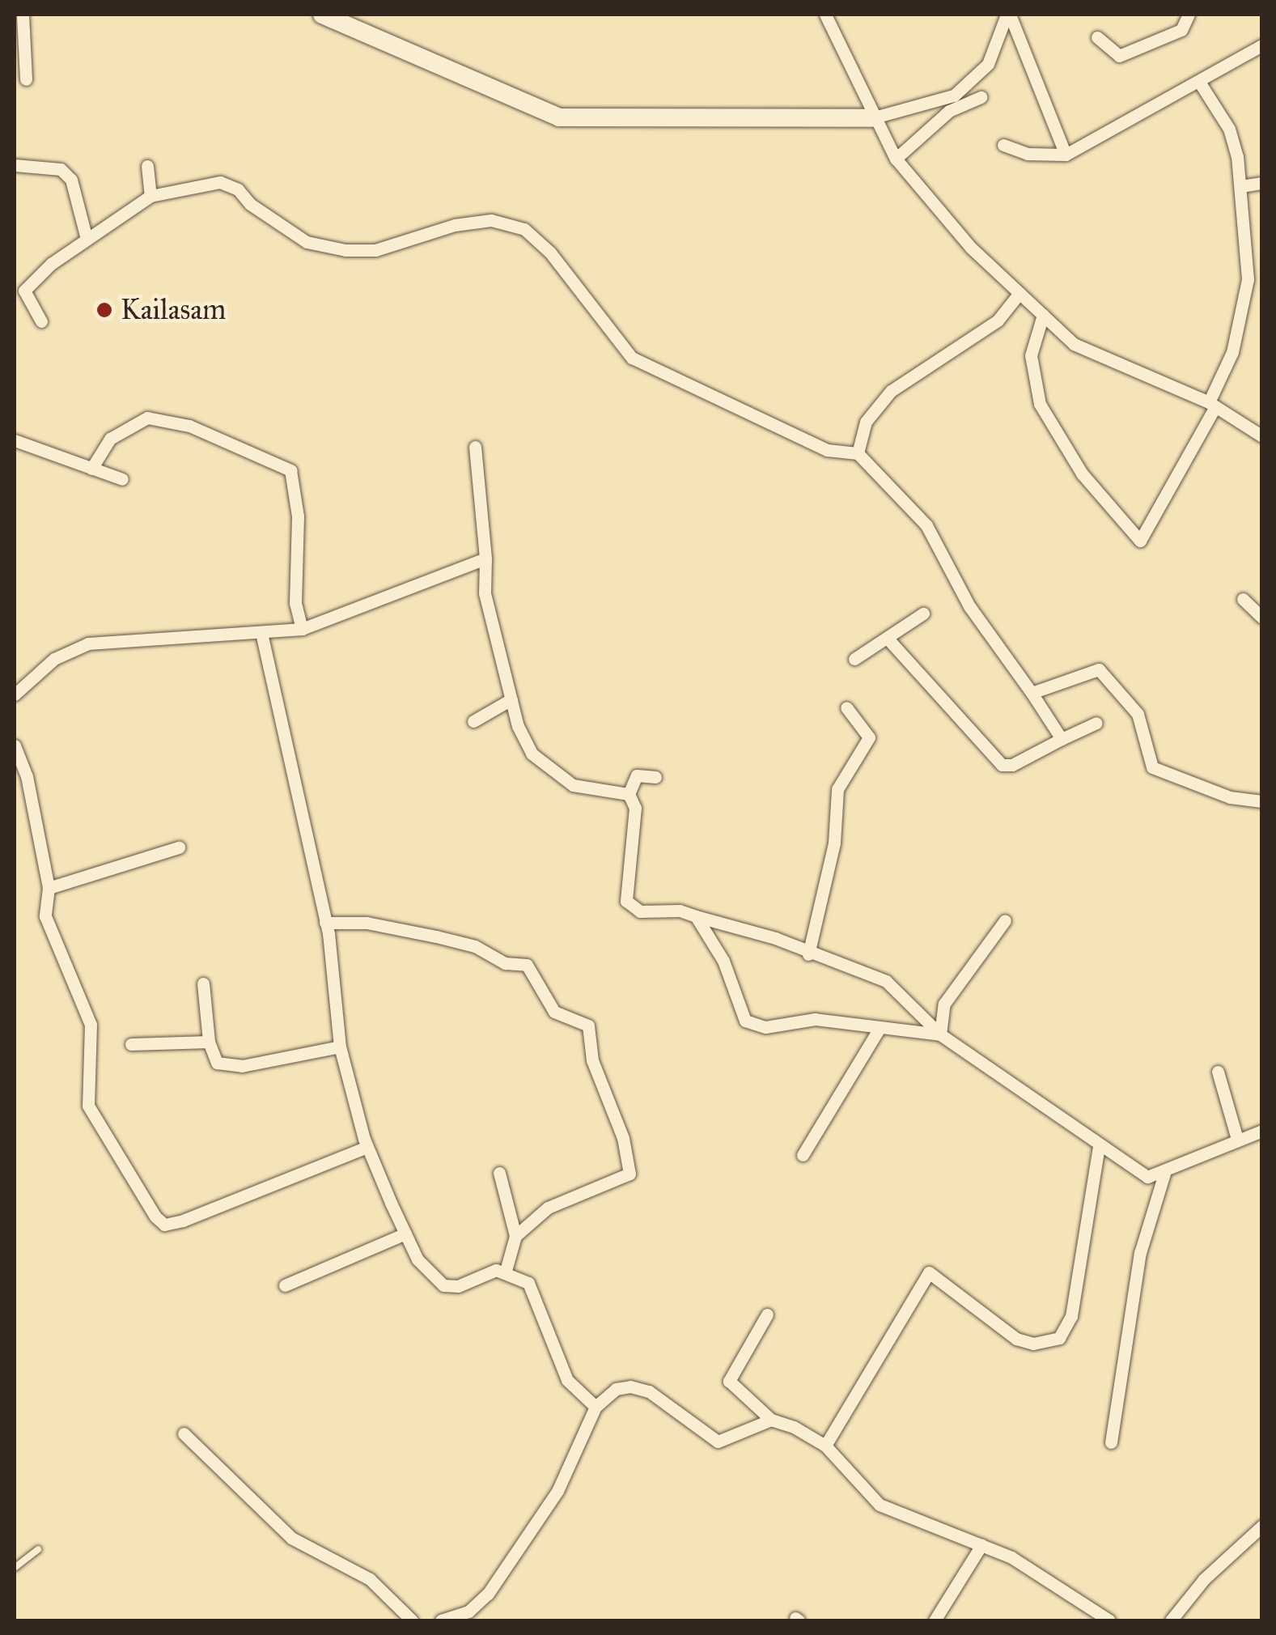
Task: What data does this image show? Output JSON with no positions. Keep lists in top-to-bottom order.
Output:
{
  "places": ["Kailasam"]
}
